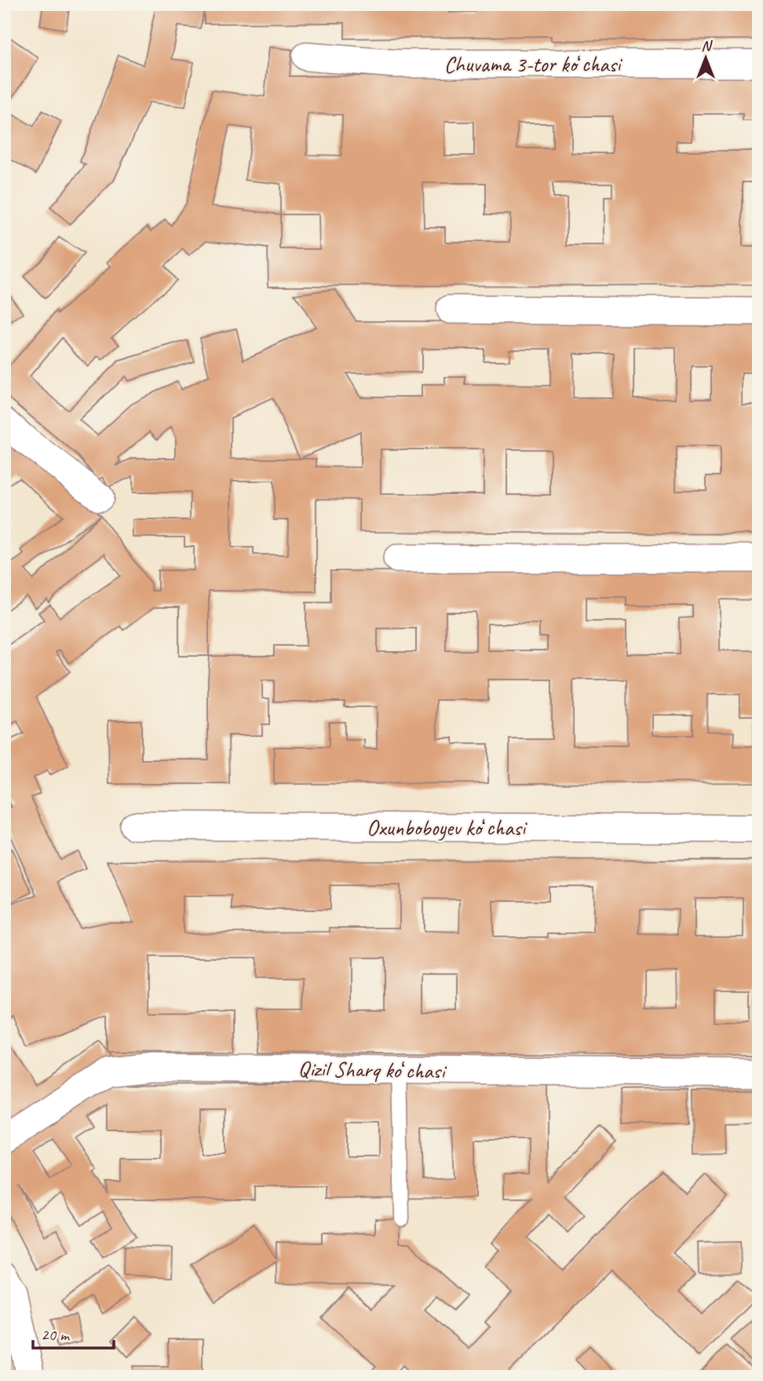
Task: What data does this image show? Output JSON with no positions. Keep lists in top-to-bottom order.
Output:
{
  "streets": {
    "street": ["Chuvama 3-tor koʻchasi", "Oxunboboyev koʻchasi", "Qizil Sharq koʻchasi"]
  },
  "scale_bar": "20 m",
  "north": "top"
}
